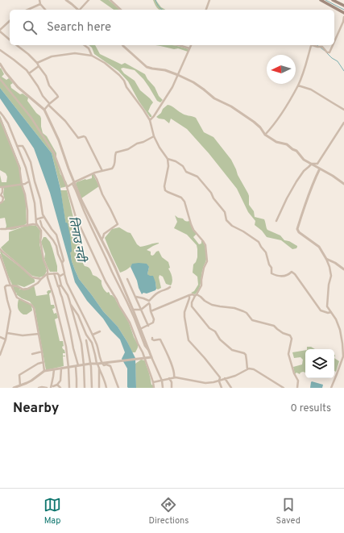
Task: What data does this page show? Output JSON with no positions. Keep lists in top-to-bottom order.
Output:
{
  "water": ["तिनाउ नदी"],
  "north": "left",
  "page": {
    "search": "Search here",
    "heading": ["Nearby", "0 results"],
    "nav": ["Map", "Directions", "Saved"]
  }
}
